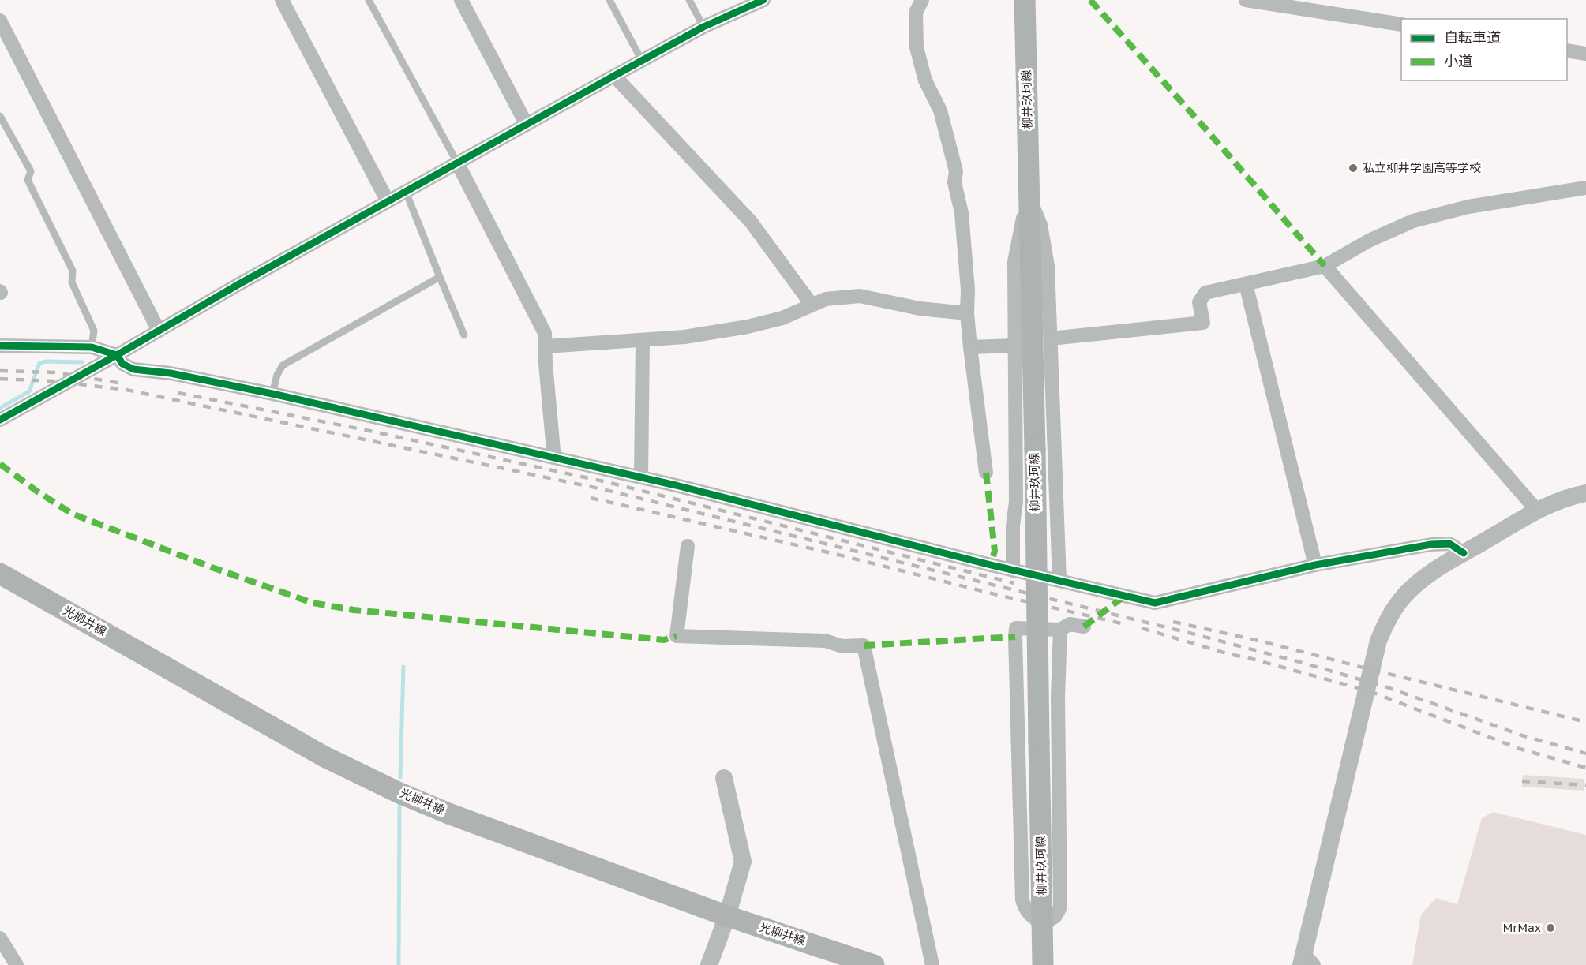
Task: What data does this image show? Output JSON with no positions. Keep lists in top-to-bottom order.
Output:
{
  "streets": {
    "main road": ["柳井玖珂線", "光柳井線"]
  },
  "places": ["私立柳井学園高等学校", "MrMax"],
  "legend": ["自転車道", "小道"]
}
